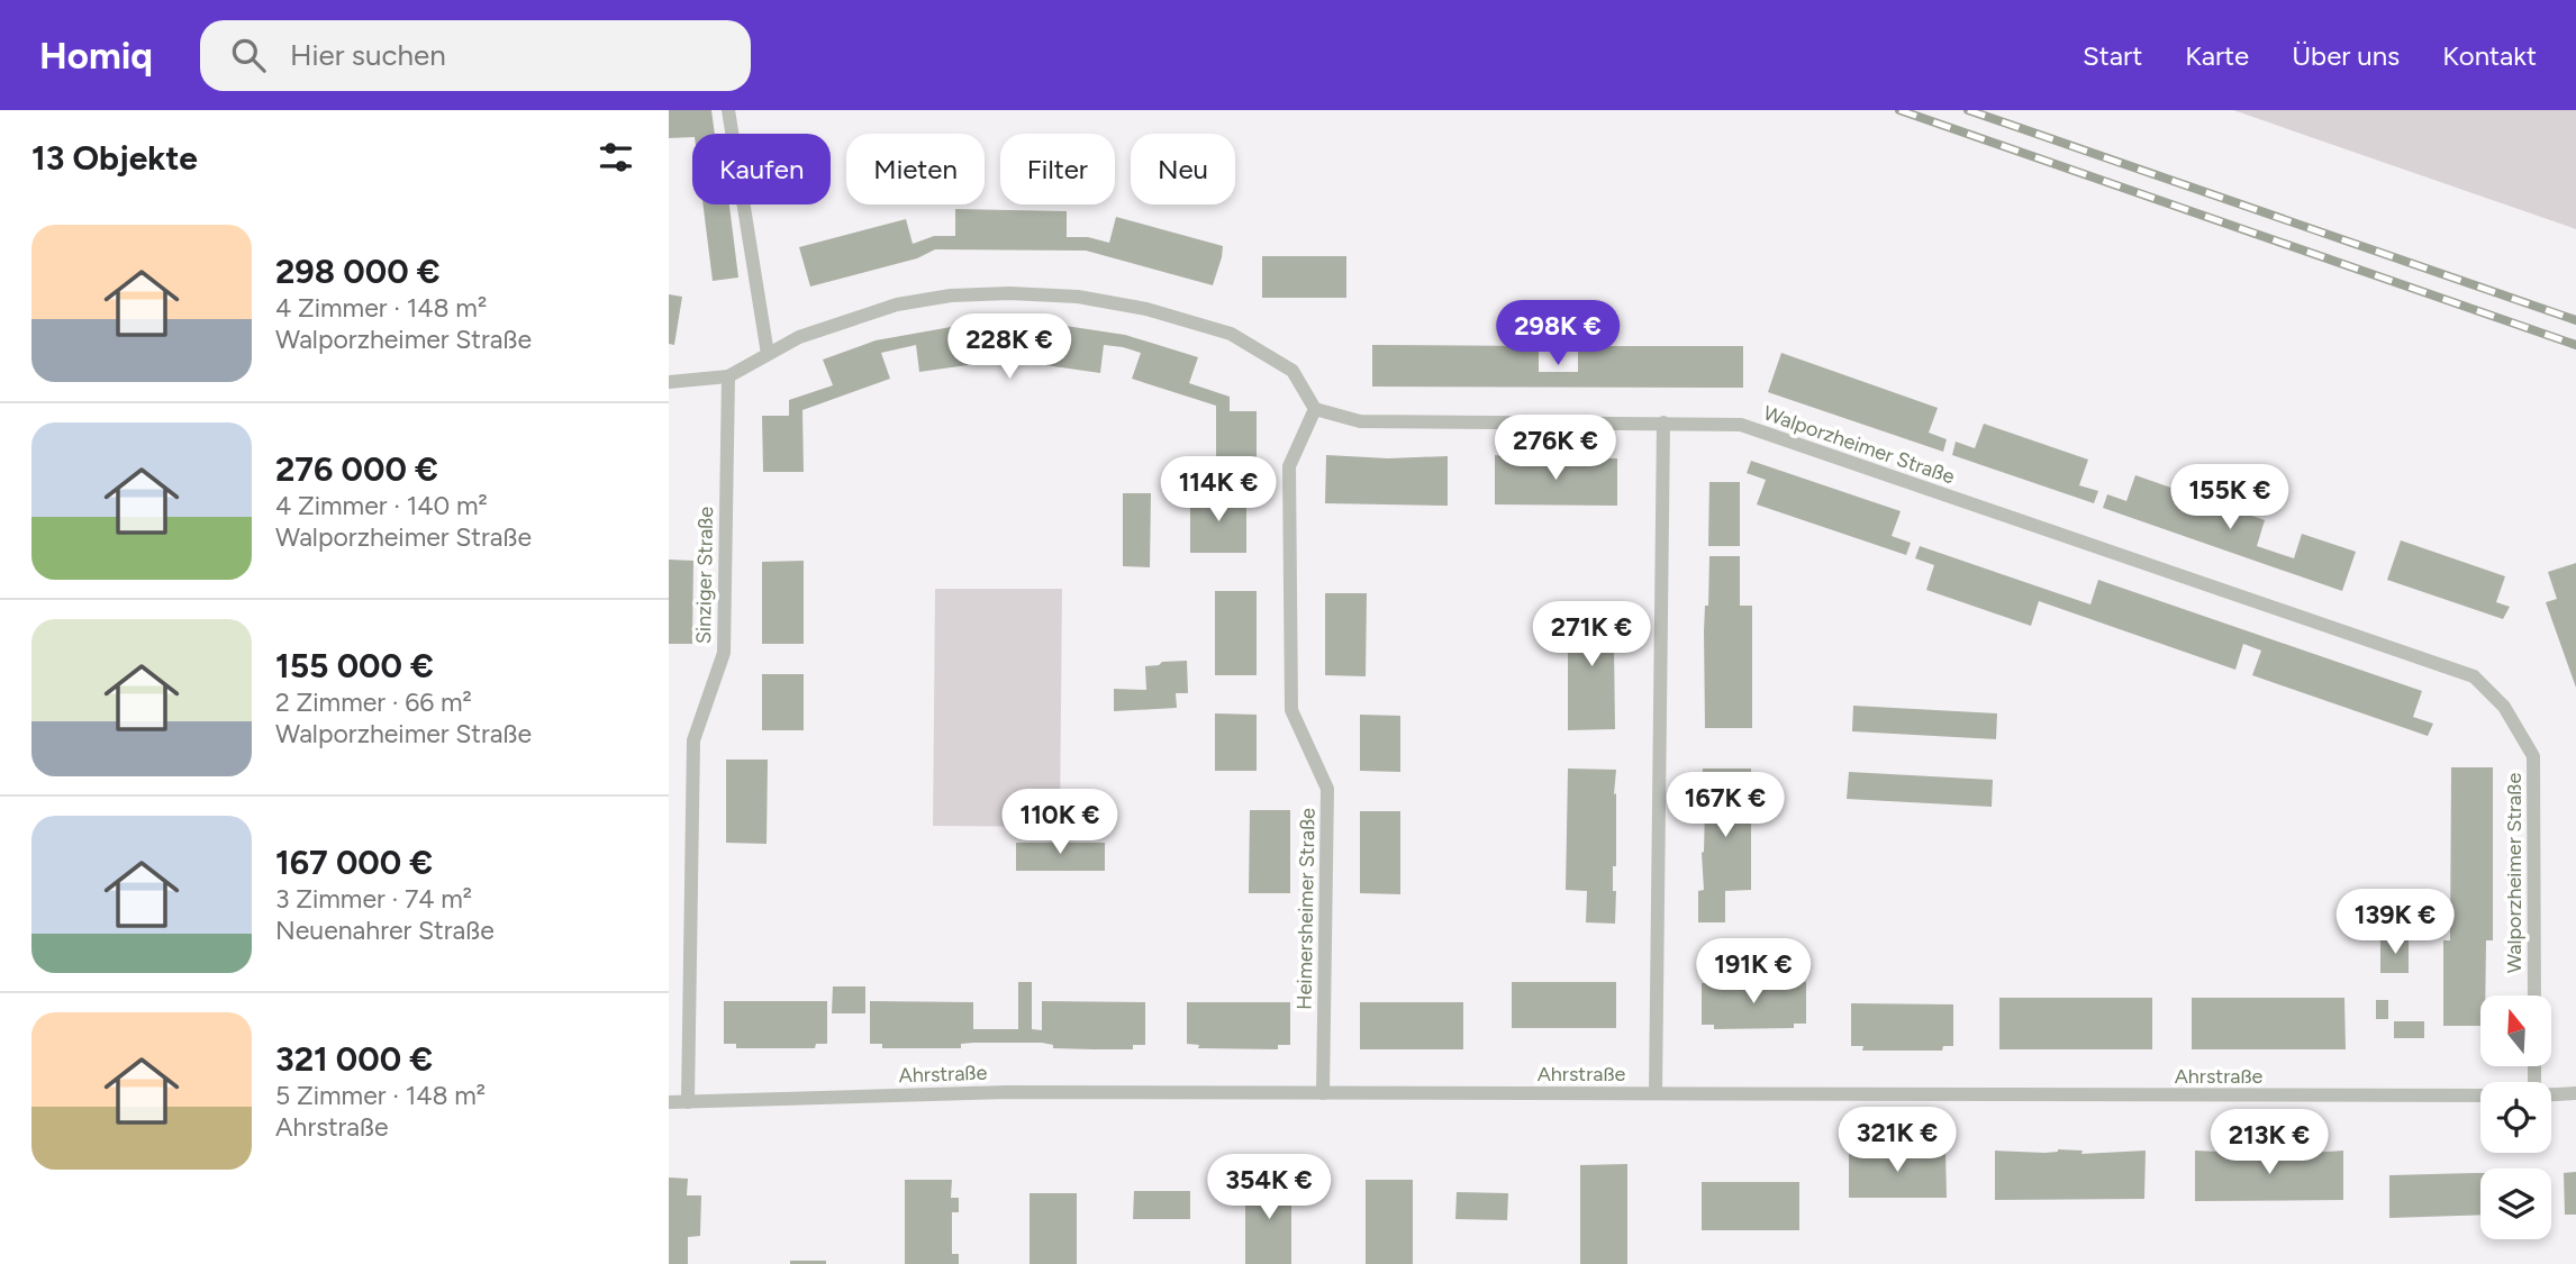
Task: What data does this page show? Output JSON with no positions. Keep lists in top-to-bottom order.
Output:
{
  "streets": {
    "street": [
      "Walporzheimer Straße",
      "Sinziger Straße",
      "Heimersheimer Straße",
      "Ahrstraße"
    ]
  },
  "crossings": [
    ["Walporzheimer Straße", "Heimersheimer Straße"],
    ["Sinziger Straße", "Ahrstraße"],
    ["Heimersheimer Straße", "Ahrstraße"]
  ],
  "north": "top",
  "page": {
    "header": "Homiq",
    "search": "Hier suchen",
    "nav": [
      "Start",
      "Karte",
      "Über uns",
      "Kontakt"
    ],
    "heading": "13 Objekte",
    "chip": [
      "Kaufen",
      "Mieten",
      "Filter",
      "Neu"
    ],
    "list": [
      {
        "name": "298 000 €",
        "note": "4 Zimmer · 148 m² · Walporzheimer Straße"
      },
      {
        "name": "276 000 €",
        "note": "4 Zimmer · 140 m² · Walporzheimer Straße"
      },
      {
        "name": "155 000 €",
        "note": "2 Zimmer · 66 m² · Walporzheimer Straße"
      },
      {
        "name": "167 000 €",
        "note": "3 Zimmer · 74 m² · Neuenahrer Straße"
      },
      {
        "name": "321 000 €",
        "note": "5 Zimmer · 148 m² · Ahrstraße"
      }
    ],
    "price": [
      "298K €",
      "228K €",
      "276K €",
      "114K €",
      "155K €",
      "271K €",
      "167K €",
      "110K €",
      "139K €",
      "191K €",
      "321K €",
      "213K €",
      "354K €"
    ]
  }
}
